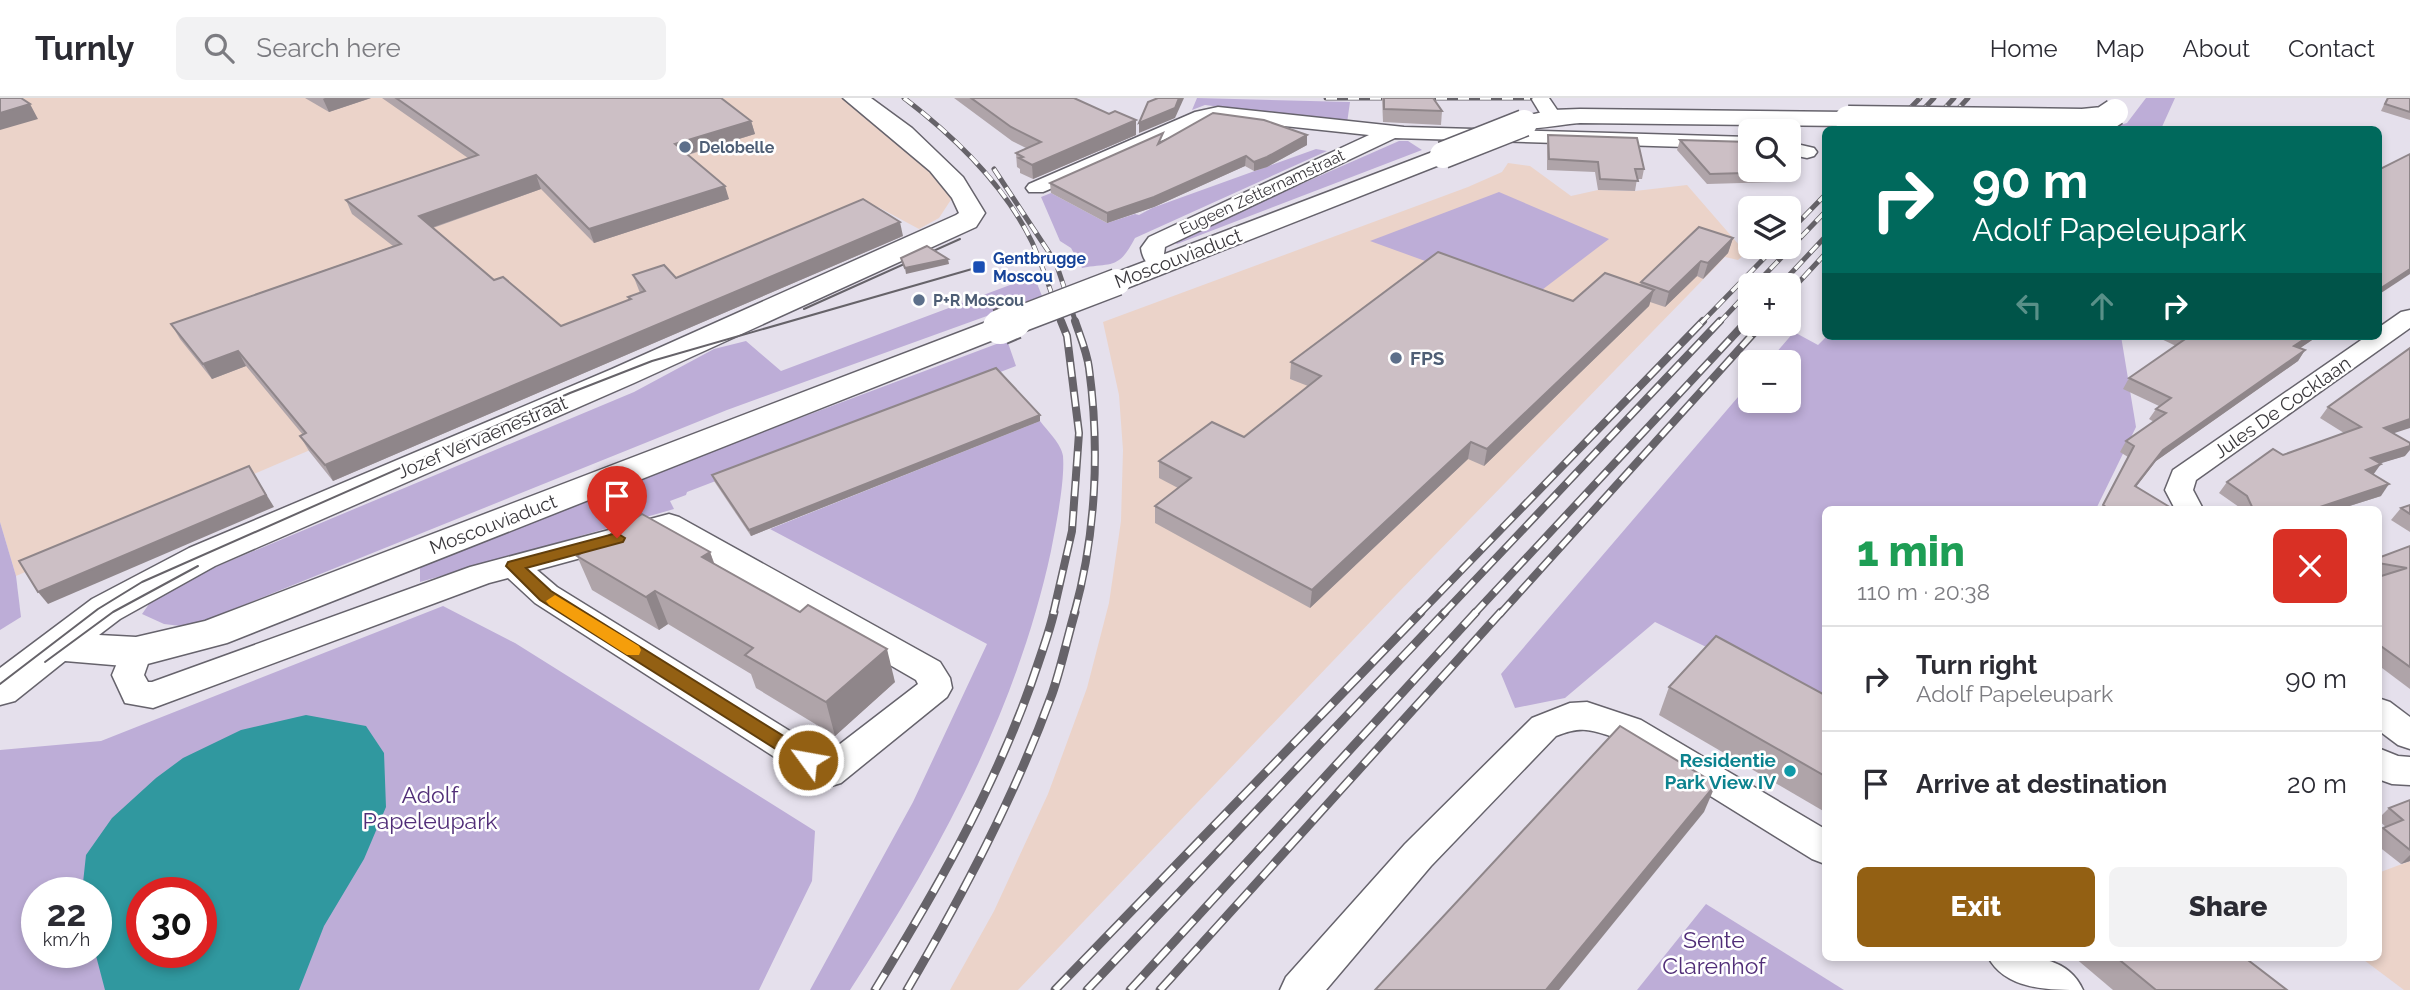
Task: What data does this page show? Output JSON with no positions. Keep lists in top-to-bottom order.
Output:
{
  "streets": {
    "street": [
      "Eugeen Zetternamstraat",
      "Moscouviaduct",
      "Jules De Cocklaan",
      "Jozef Vervaenestraat"
    ]
  },
  "crossings": [
    ["Eugeen Zetternamstraat", "Moscouviaduct"],
    ["Moscouviaduct", "Jozef Vervaenestraat"]
  ],
  "parks": ["Adolf Papeleupark", "Sente Clarenhof"],
  "places": {
    "other": [
      "Delobelle",
      "P+R Moscou",
      "FPS",
      "Residentie Park View IV"
    ],
    "transit": ["Gentbrugge Moscou"]
  },
  "page": {
    "header": "Turnly",
    "search": "Search here",
    "nav": [
      "Home",
      "Map",
      "About",
      "Contact"
    ],
    "map_buttons": ["+", "−"],
    "turn": ["90 m", "Adolf Papeleupark"],
    "heading": ["1 min", "110 m · 20:38"],
    "list": [
      {
        "name": "Turn right",
        "note": "Adolf Papeleupark",
        "value": "90 m"
      },
      {
        "name": "Arrive at destination",
        "value": "20 m"
      }
    ],
    "buttons": ["Exit", "Share"],
    "speed": "22 km/h",
    "limit": "30"
  }
}
